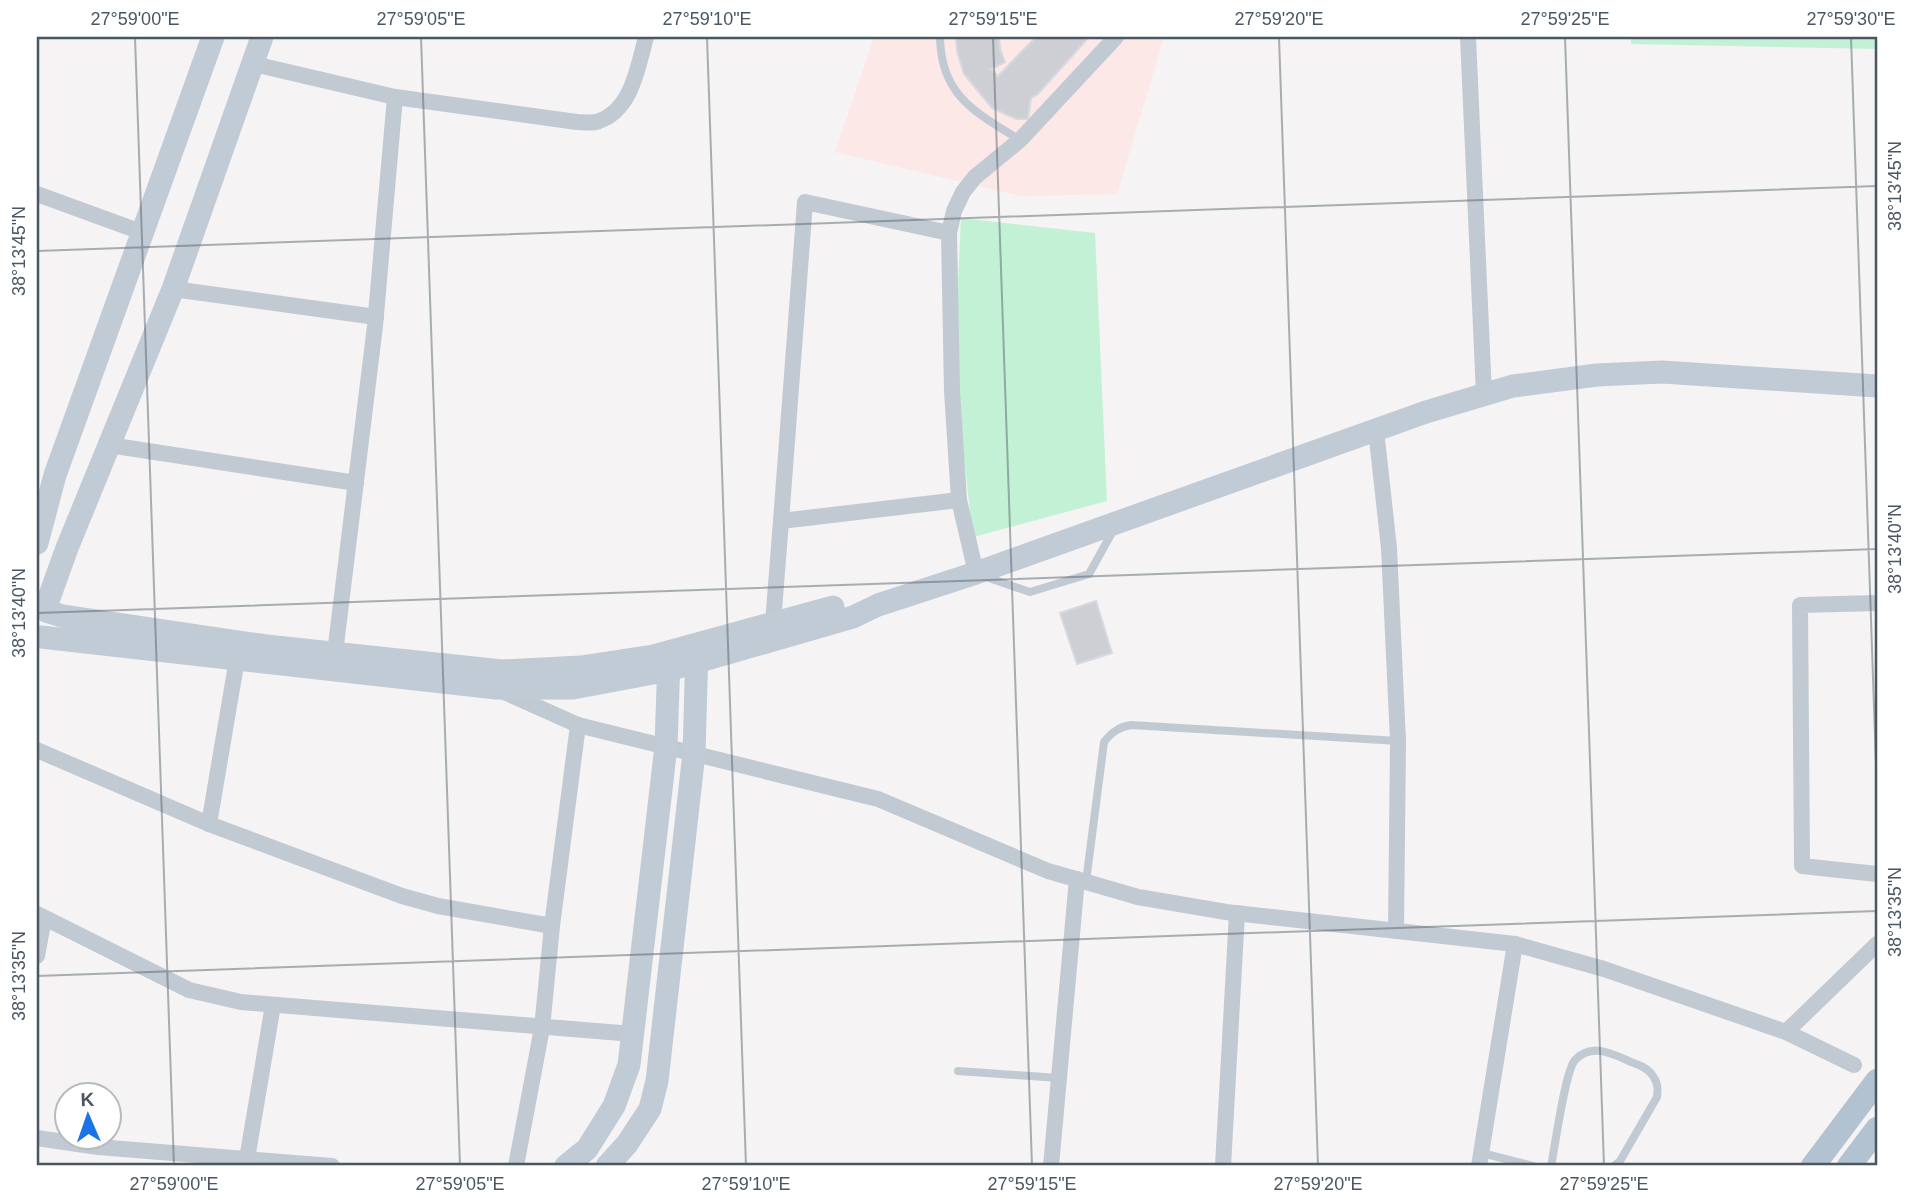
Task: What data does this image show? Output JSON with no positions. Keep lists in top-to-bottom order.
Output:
{
  "north": "top",
  "coordinates": [
    "27°59'00\"E",
    "27°59'05\"E",
    "27°59'10\"E",
    "27°59'15\"E",
    "27°59'20\"E",
    "27°59'25\"E",
    "27°59'30\"E",
    "38°13'45\"N",
    "38°13'40\"N",
    "38°13'35\"N"
  ]
}
